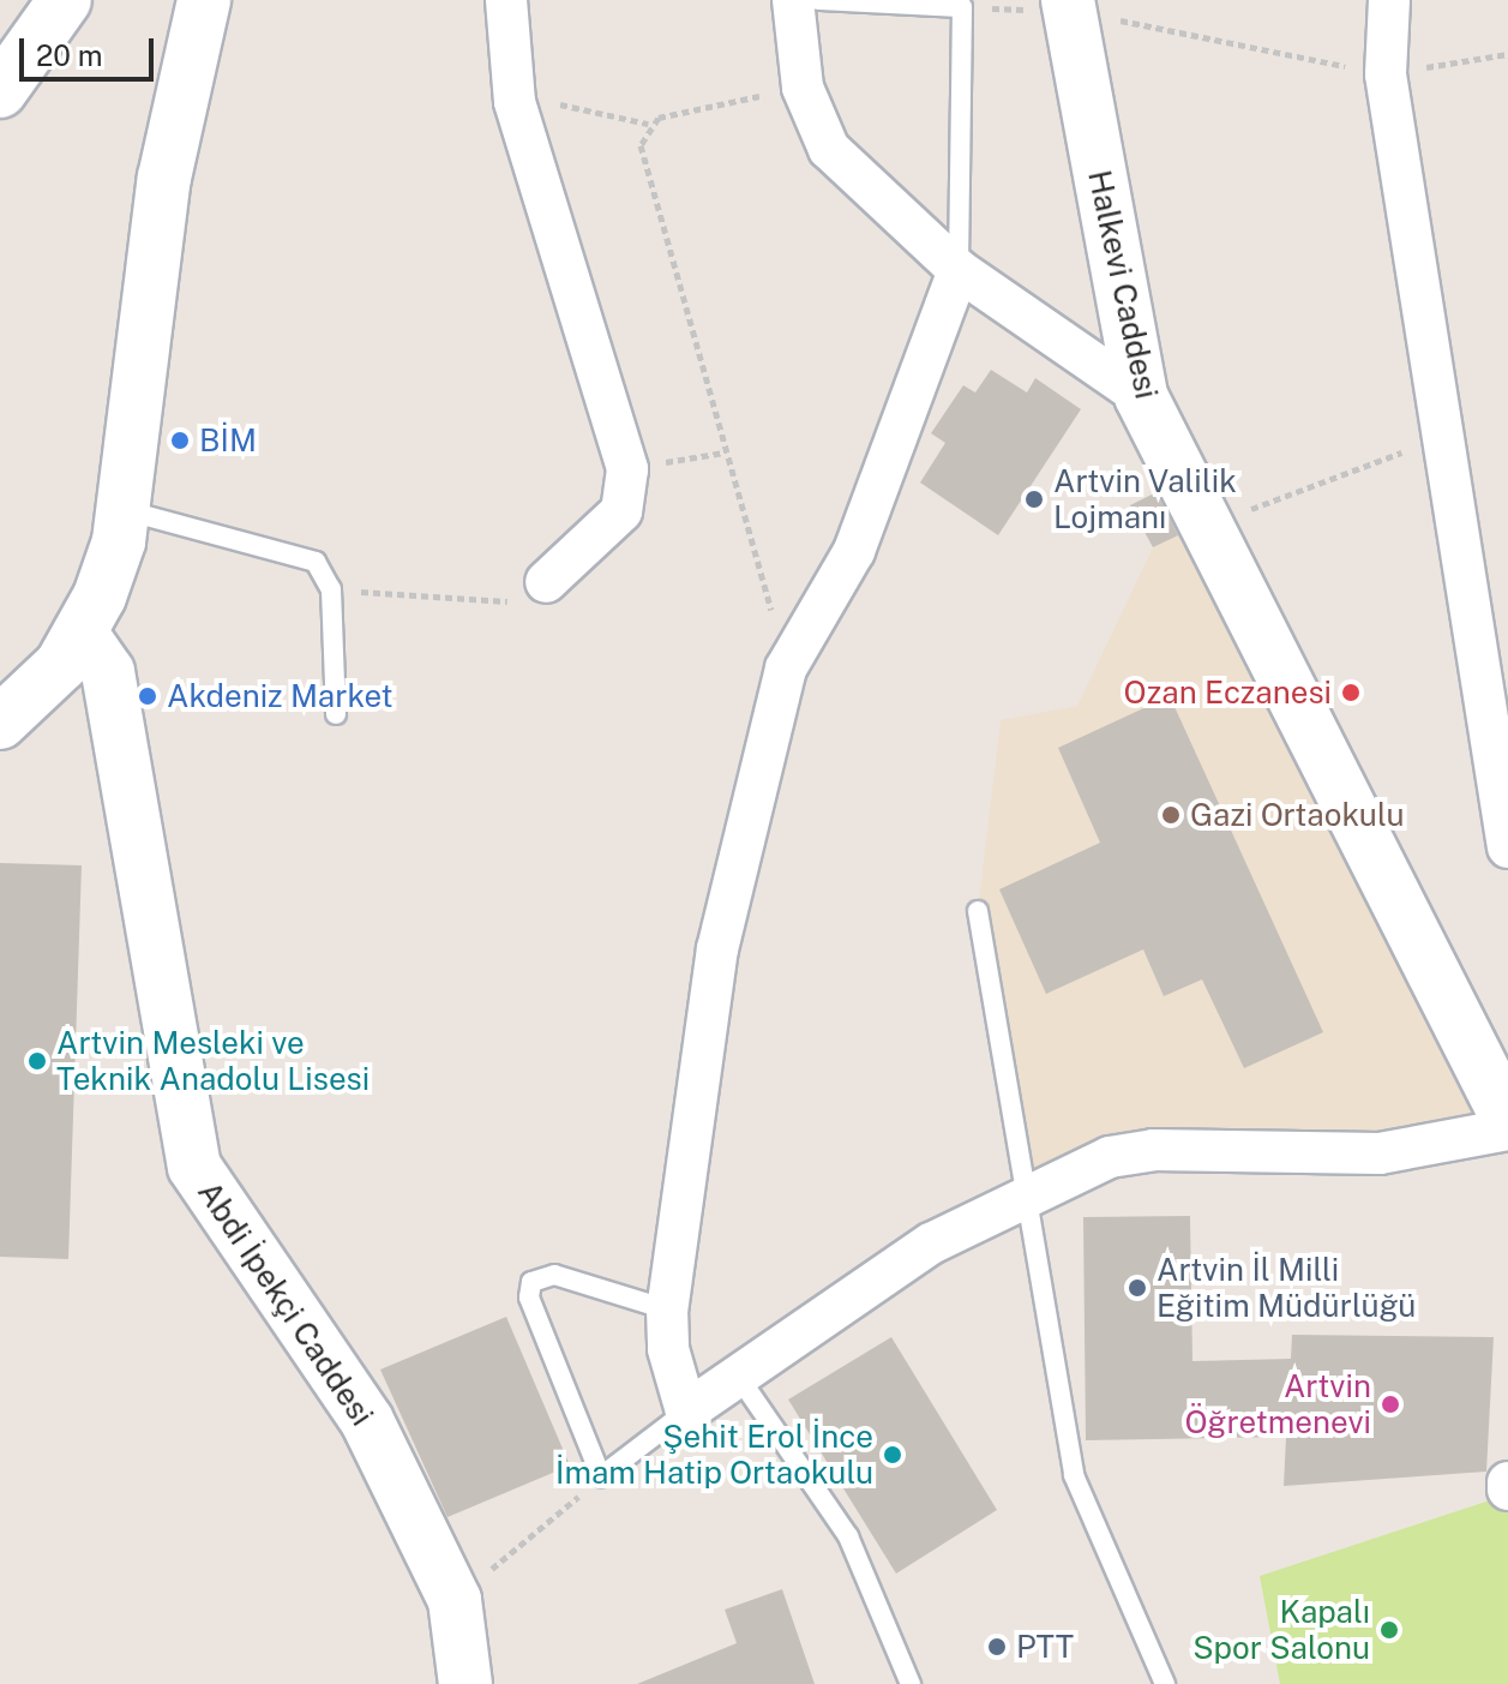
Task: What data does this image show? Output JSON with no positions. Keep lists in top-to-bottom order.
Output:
{
  "streets": {
    "street": ["Halkevi Caddesi", "Abdi İpekçi Caddesi"]
  },
  "places": [
    "BİM",
    "Artvin Valilik Lojmanı",
    "Ozan Eczanesi",
    "Akdeniz Market",
    "Gazi Ortaokulu",
    "Artvin Mesleki ve Teknik Anadolu Lisesi",
    "Artvin İl Milli Eğitim Müdürlüğü",
    "Artvin Öğretmenevi",
    "Şehit Erol İnce İmam Hatip Ortaokulu",
    "Kapalı Spor Salonu",
    "PTT"
  ],
  "scale_bar": "20 m"
}
